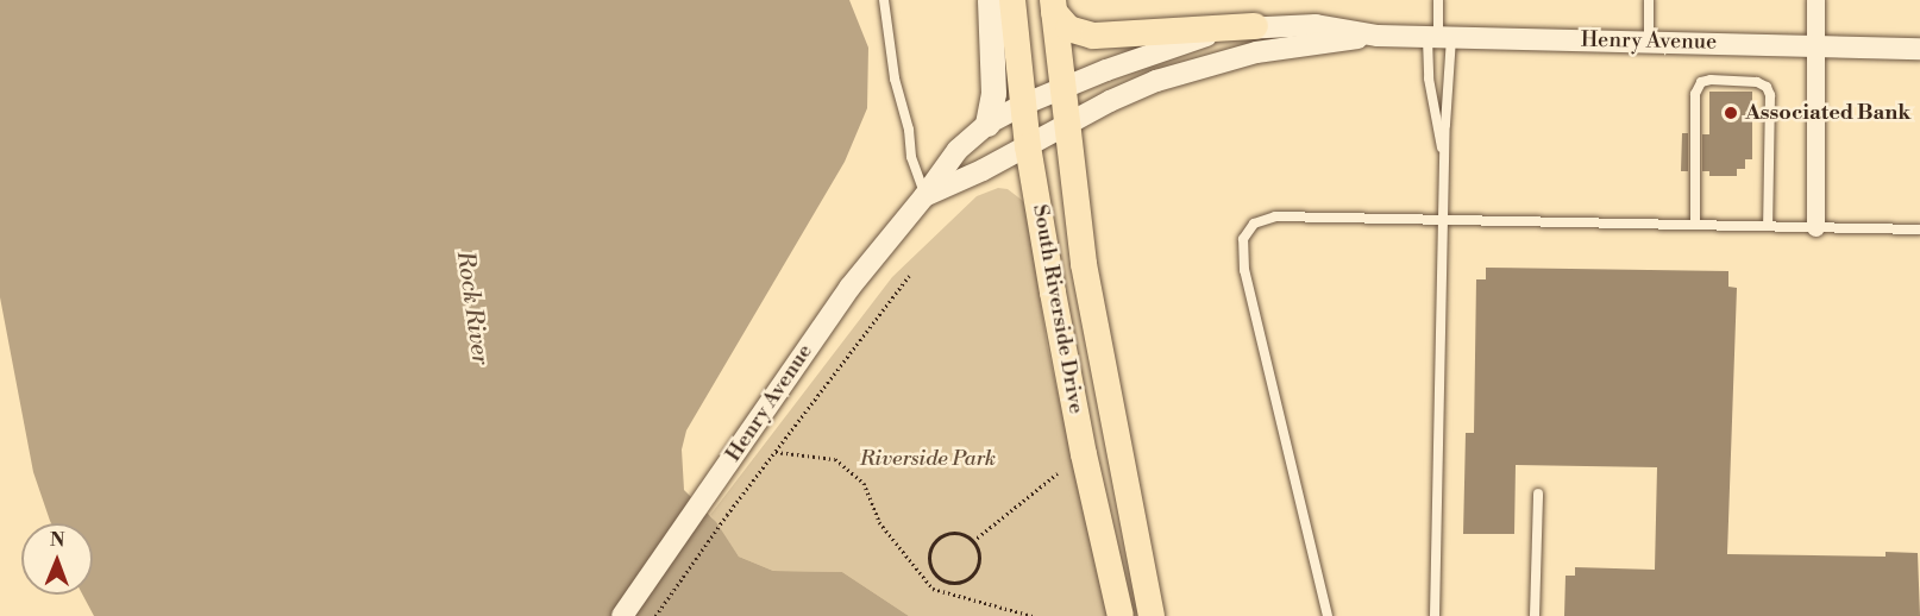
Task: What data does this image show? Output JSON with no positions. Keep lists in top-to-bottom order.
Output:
{
  "streets": {
    "main road": ["South Riverside Drive"],
    "street": ["Henry Avenue"]
  },
  "crossings": [
    ["Henry Avenue", "South Riverside Drive"]
  ],
  "water": ["Rock River"],
  "parks": ["Riverside Park"],
  "places": ["Associated Bank"],
  "north": "top"
}
